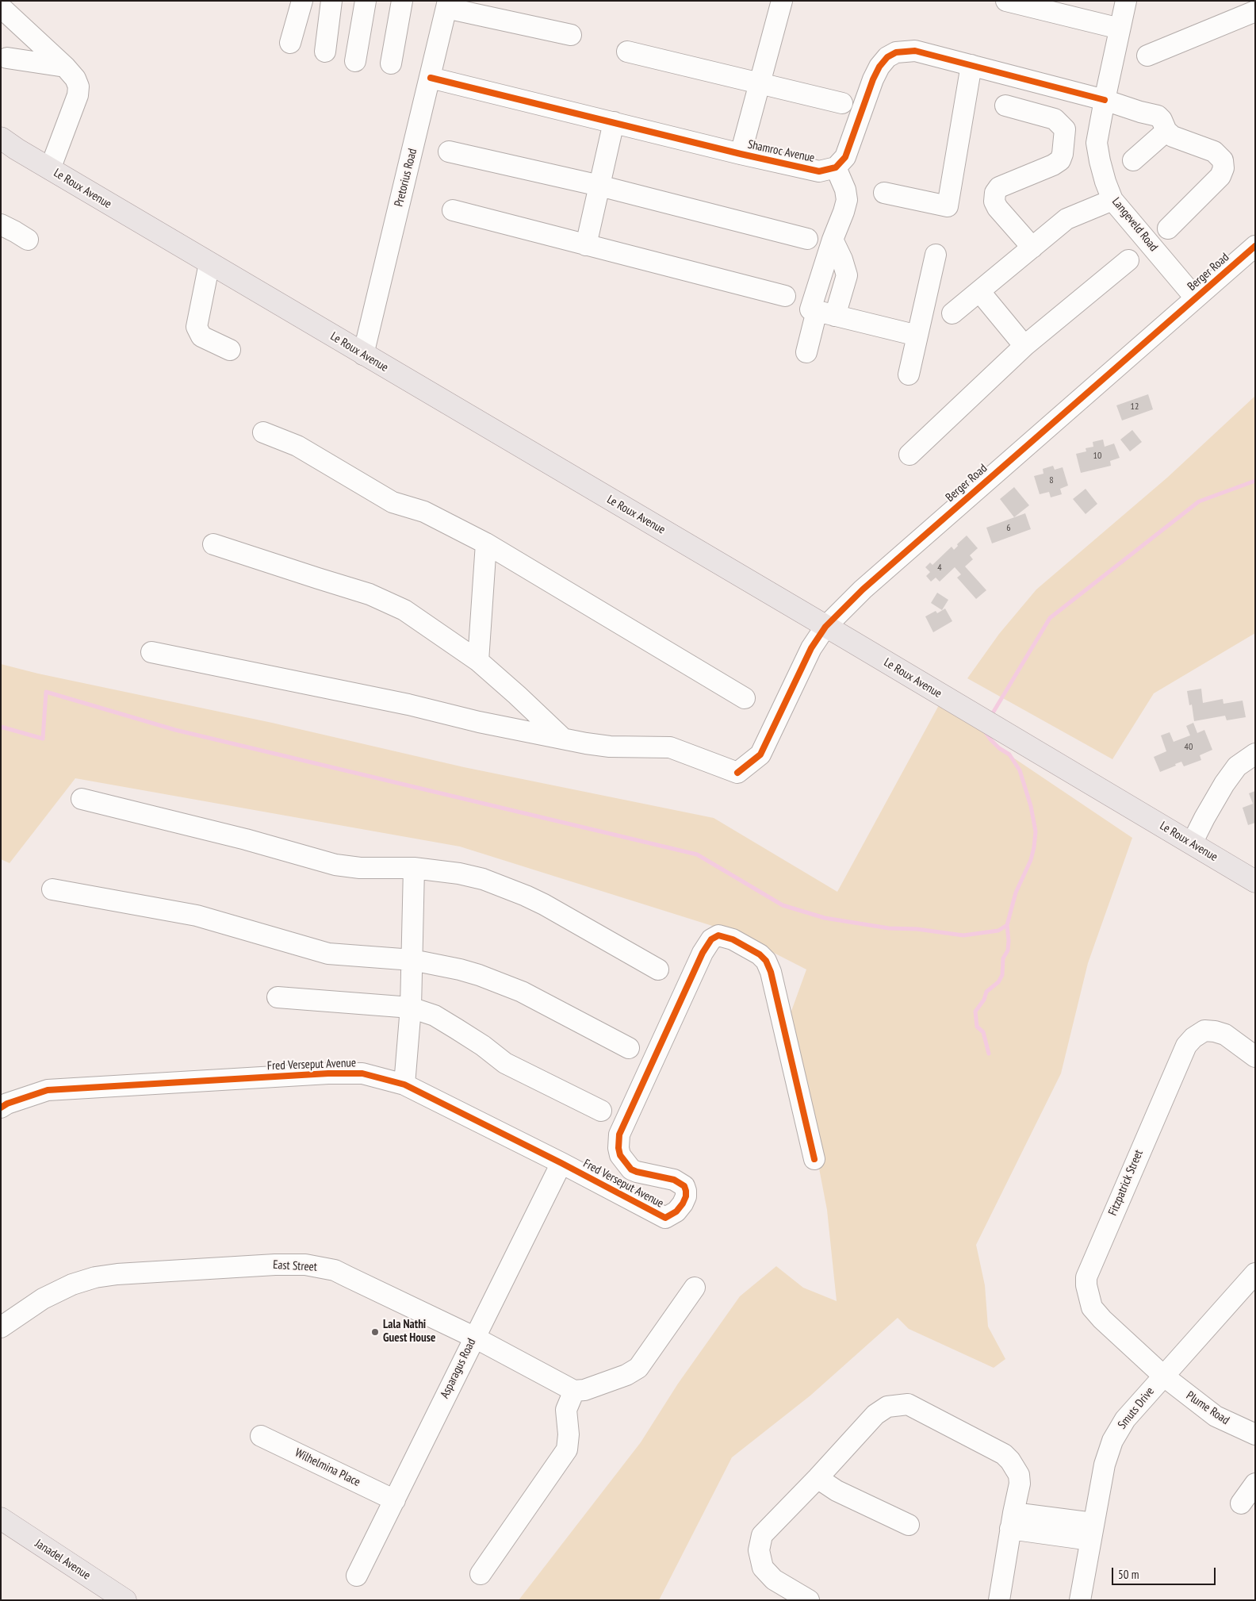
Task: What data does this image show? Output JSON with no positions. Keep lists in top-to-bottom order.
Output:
{
  "streets": {
    "main road": ["Le Roux Avenue", "Janadel Avenue"],
    "street": [
      "Shamroc Avenue",
      "Pretorius Road",
      "Langeveld Road",
      "Berger Road",
      "Fred Verseput Avenue",
      "Fitzpatrick Street",
      "East Street",
      "Asparagus Road",
      "Smuts Drive",
      "Plume Road",
      "Wilhelmina Place"
    ]
  },
  "crossings": [
    ["Shamroc Avenue", "Pretorius Road"],
    ["Pretorius Road", "Le Roux Avenue"],
    ["Le Roux Avenue", "Berger Road"],
    ["Langeveld Road", "Berger Road"],
    ["Fred Verseput Avenue", "Asparagus Road"],
    ["Fitzpatrick Street", "Smuts Drive"],
    ["Fitzpatrick Street", "Plume Road"],
    ["East Street", "Asparagus Road"],
    ["Asparagus Road", "Wilhelmina Place"],
    ["Smuts Drive", "Plume Road"]
  ],
  "places": ["Lala Nathi Guest House"],
  "house_numbers": [
    "12",
    "10",
    "8",
    "6",
    "4",
    "40"
  ],
  "scale_bar": "50 m"
}
